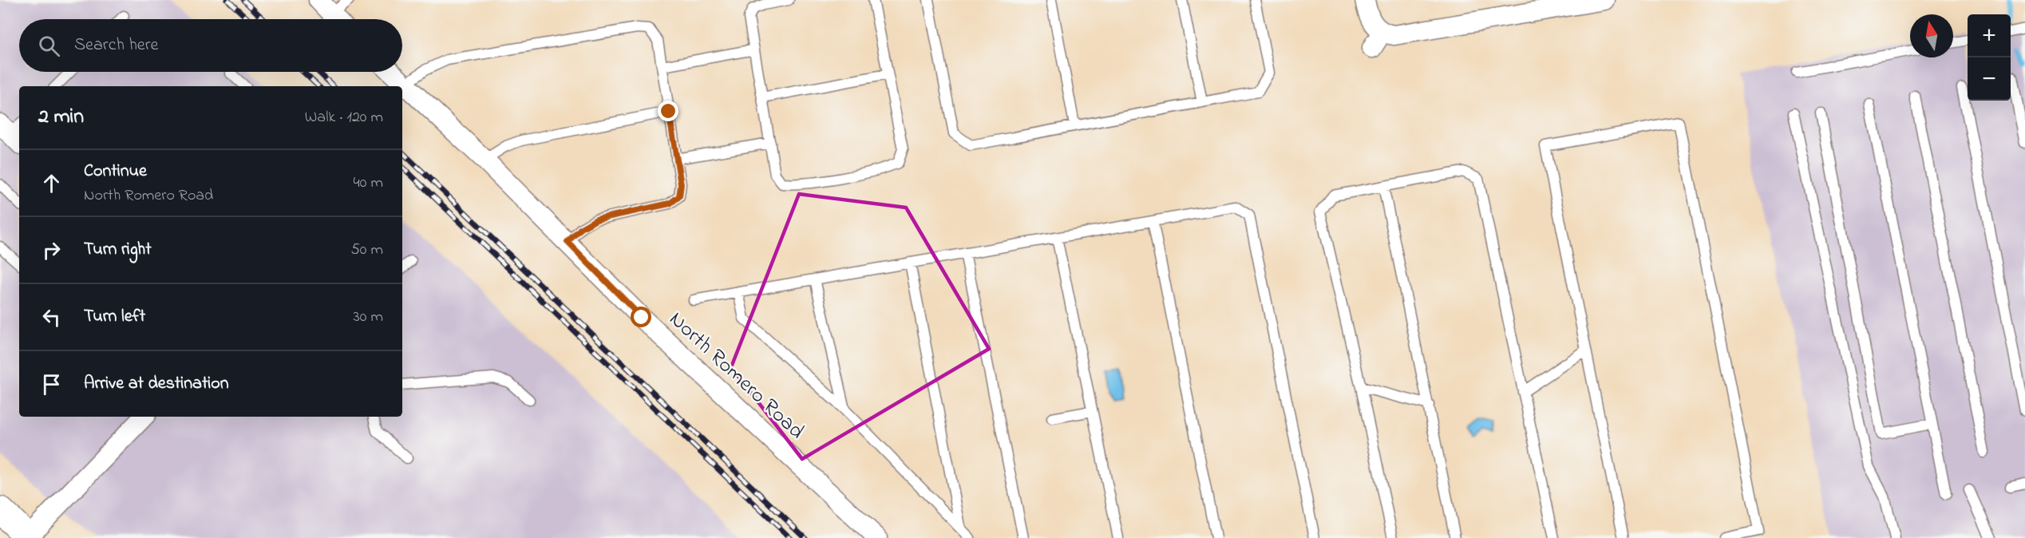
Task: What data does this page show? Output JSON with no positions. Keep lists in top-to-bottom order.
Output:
{
  "streets": {
    "street": ["North Romero Road"]
  },
  "north": "top",
  "page": {
    "map_buttons": ["+", "−"],
    "search": "Search here",
    "heading": ["2 min", "Walk · 120 m"],
    "list": [
      ["Continue", "North Romero Road", "40 m"],
      ["Turn right", "50 m"],
      ["Turn left", "30 m"],
      "Arrive at destination"
    ]
  }
}
